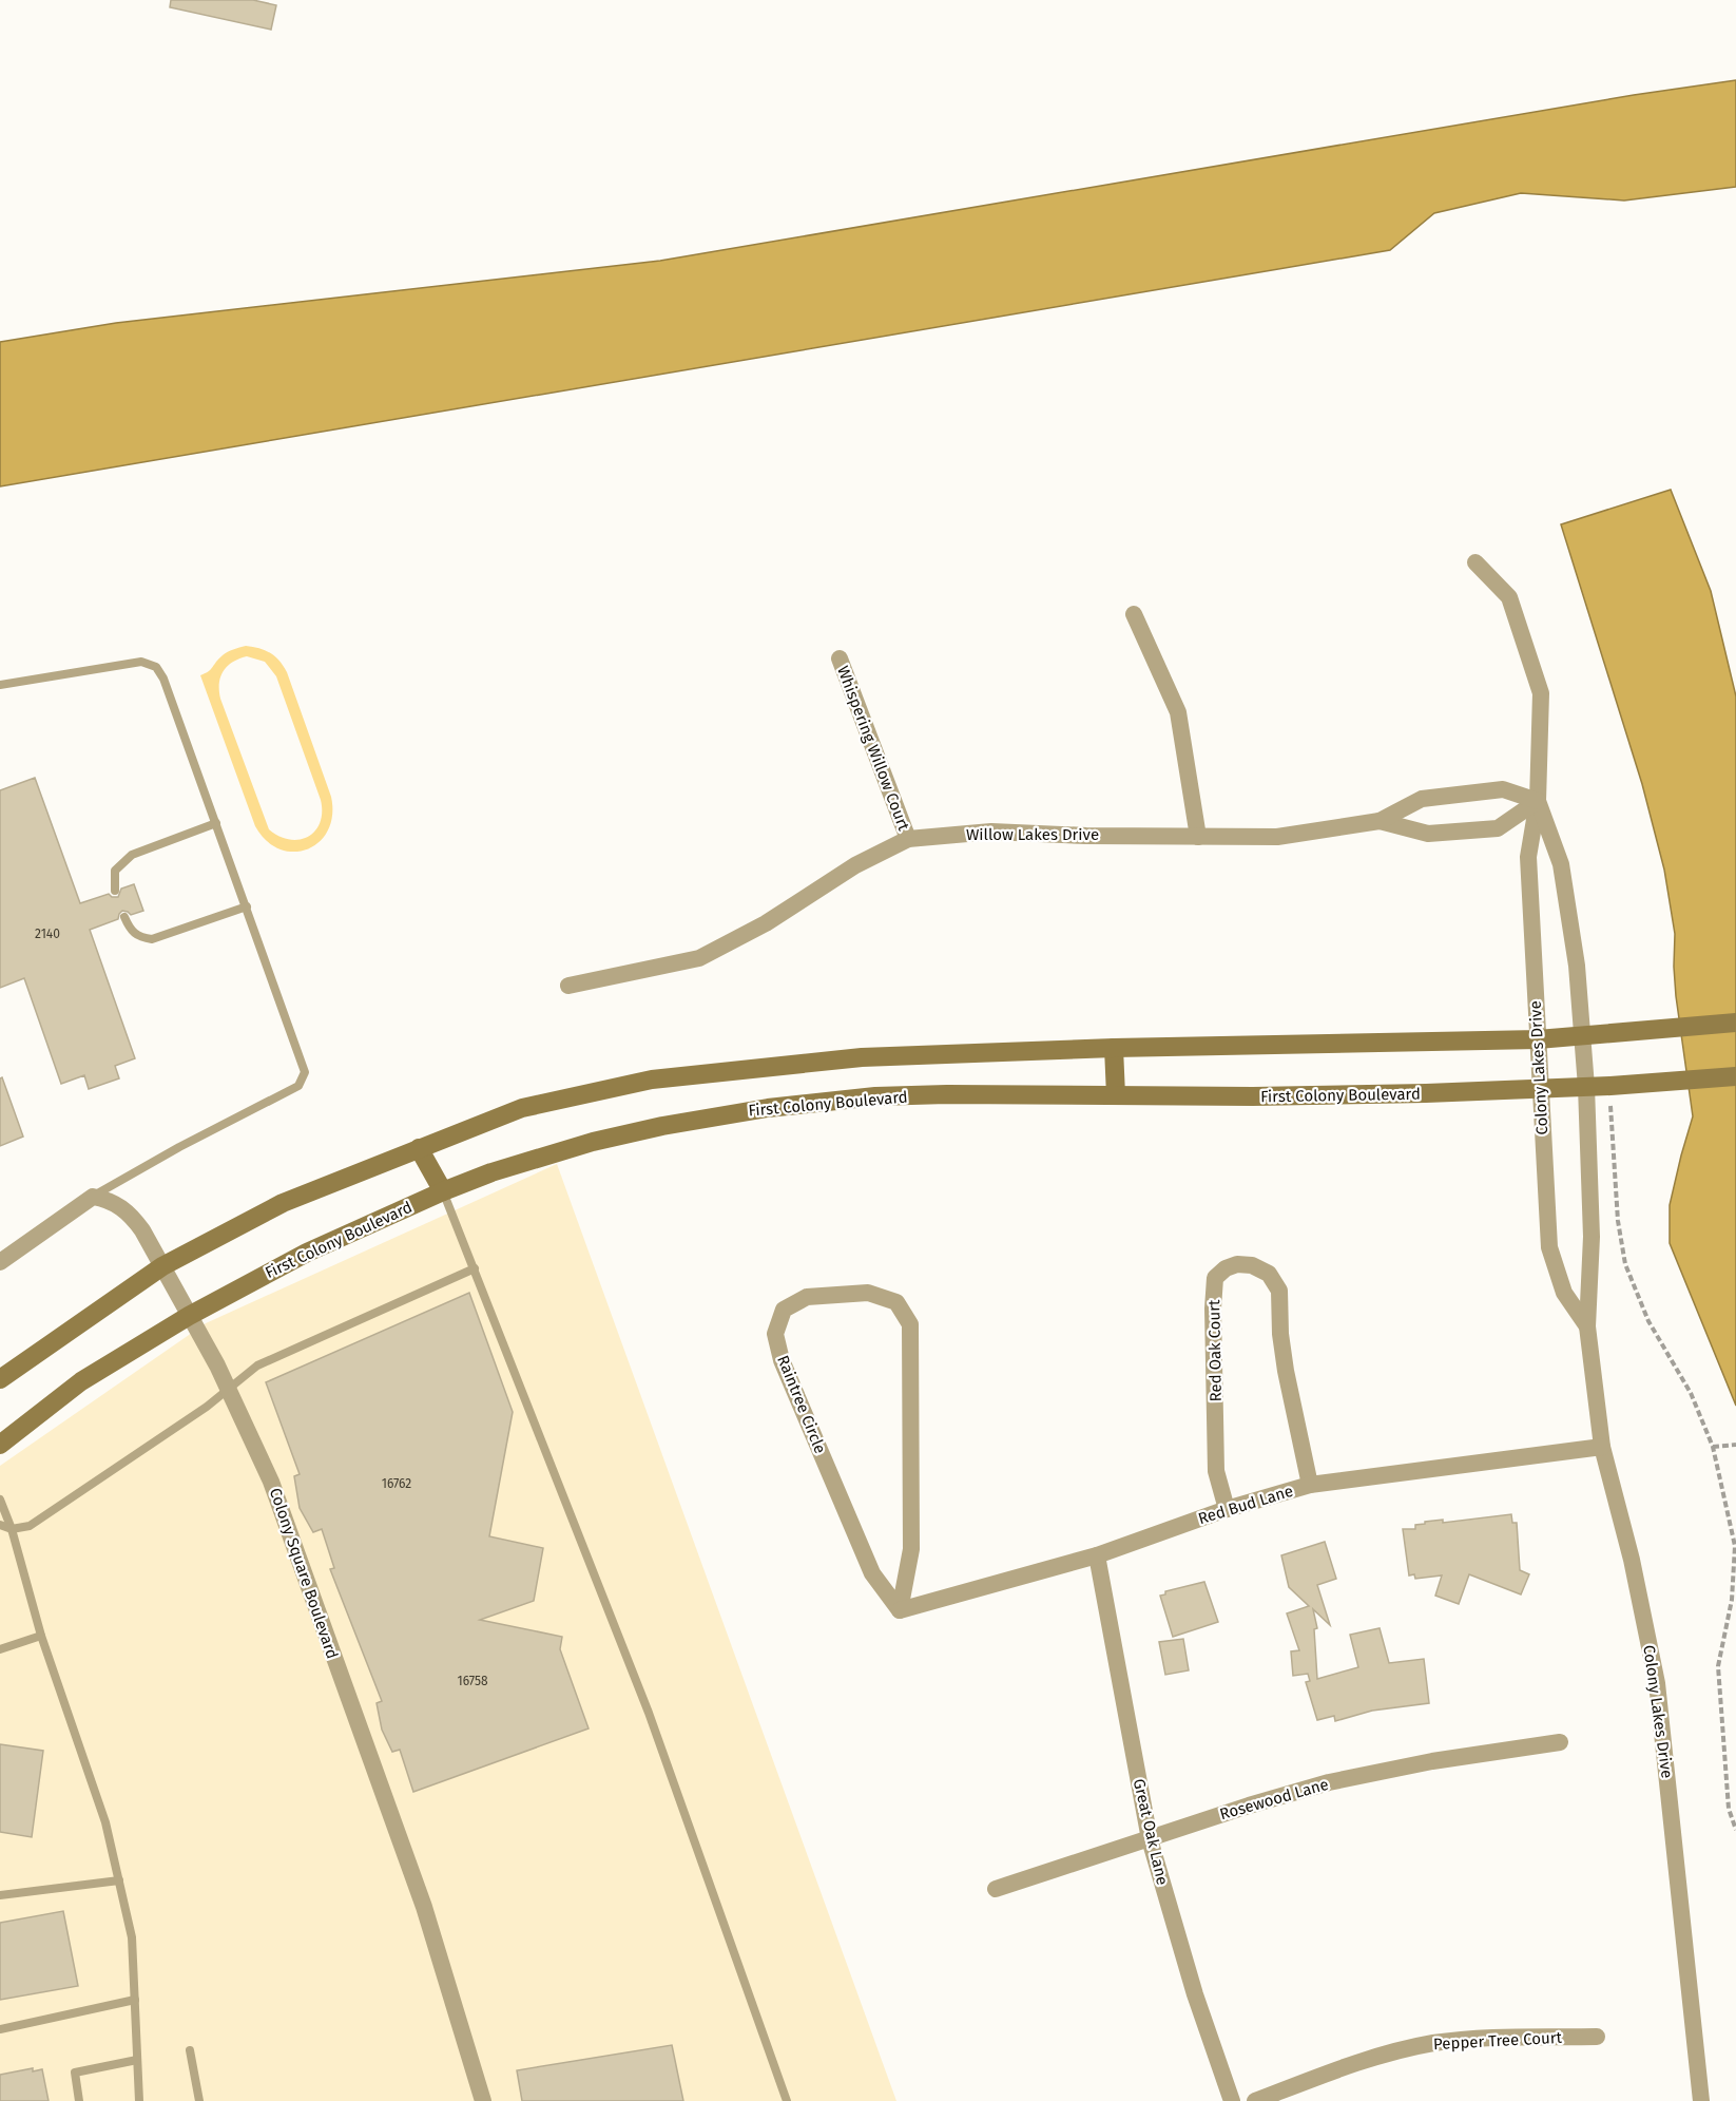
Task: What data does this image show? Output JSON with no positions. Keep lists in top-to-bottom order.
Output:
{
  "streets": {
    "main road": ["First Colony Boulevard"],
    "street": [
      "Whispering Willow Court",
      "Willow Lakes Drive",
      "Colony Lakes Drive",
      "Red Oak Court",
      "Raintree Circle",
      "Red Bud Lane",
      "Colony Square Boulevard",
      "Rosewood Lane",
      "Great Oak Lane",
      "Pepper Tree Court"
    ]
  },
  "crossings": [
    ["Whispering Willow Court", "Willow Lakes Drive"],
    ["Willow Lakes Drive", "Colony Lakes Drive"],
    ["Colony Lakes Drive", "First Colony Boulevard"],
    ["Colony Lakes Drive", "Red Bud Lane"],
    ["First Colony Boulevard", "Colony Square Boulevard"],
    ["Red Oak Court", "Red Bud Lane"],
    ["Raintree Circle", "Red Bud Lane"],
    ["Red Bud Lane", "Great Oak Lane"],
    ["Rosewood Lane", "Great Oak Lane"]
  ],
  "house_numbers": ["2140", "16762", "16758"]
}
